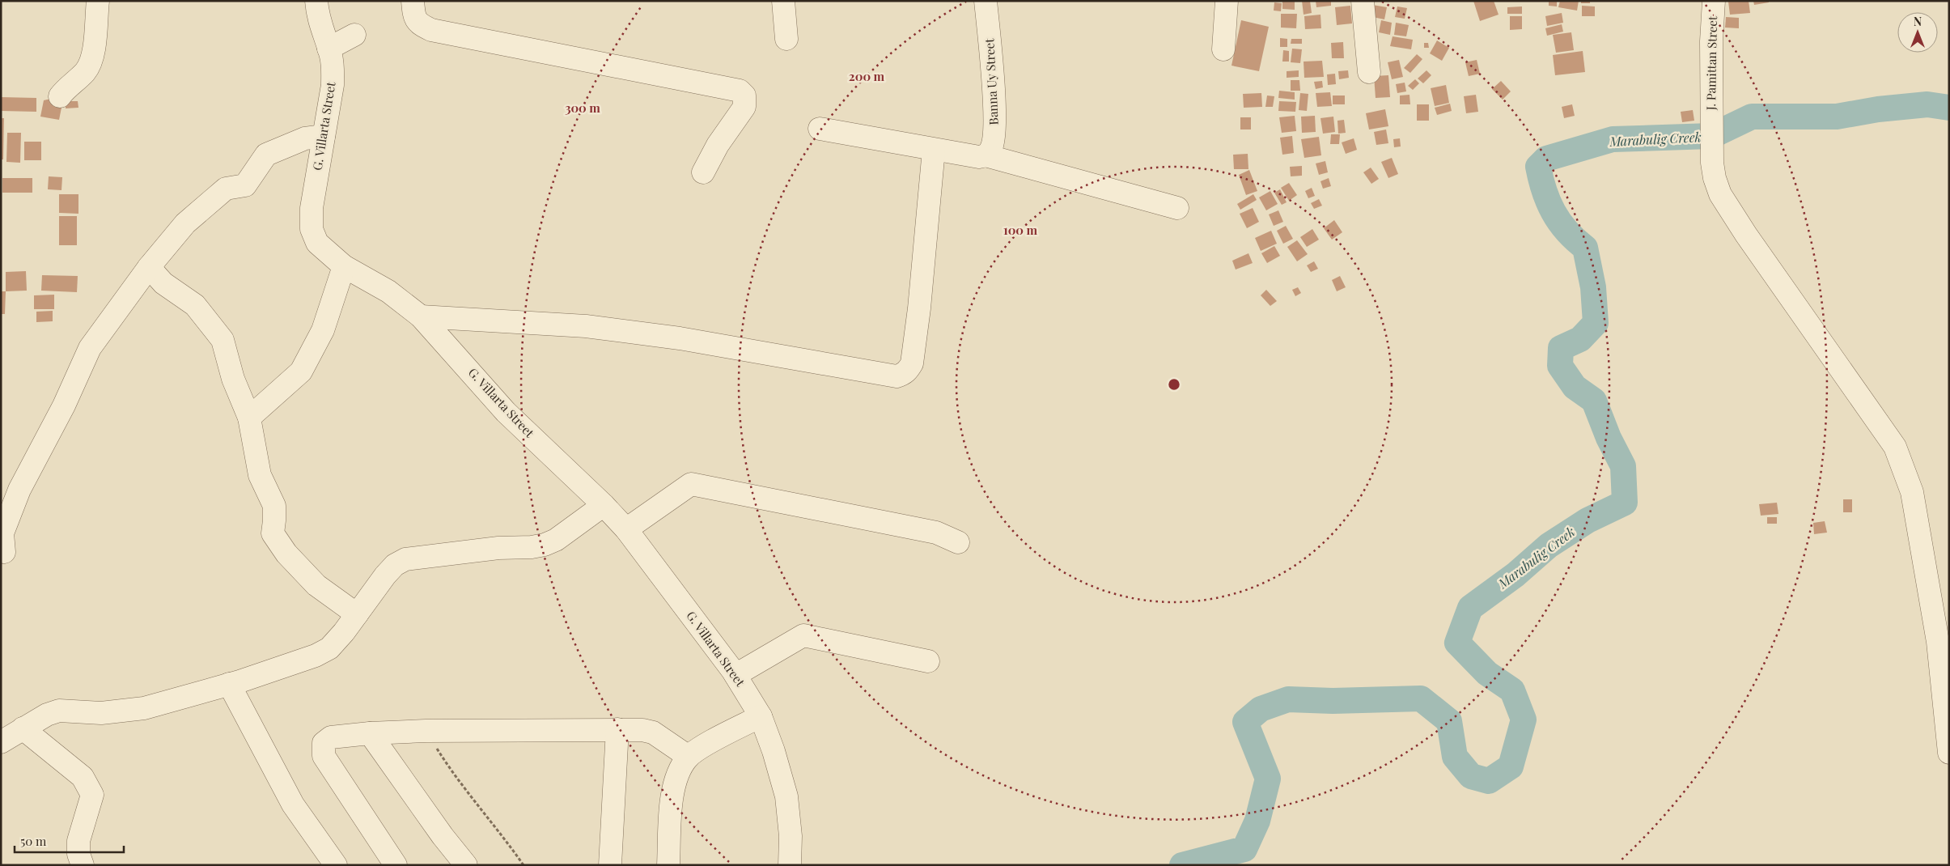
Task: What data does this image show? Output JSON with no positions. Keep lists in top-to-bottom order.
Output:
{
  "streets": {
    "street": ["J. Pamittan Street", "Banna Uy Street", "G. Villarta Street"]
  },
  "water": ["Marabulig Creek"],
  "scale_bar": "50 m",
  "north": "top",
  "rings": ["200 m", "300 m", "100 m"]
}
